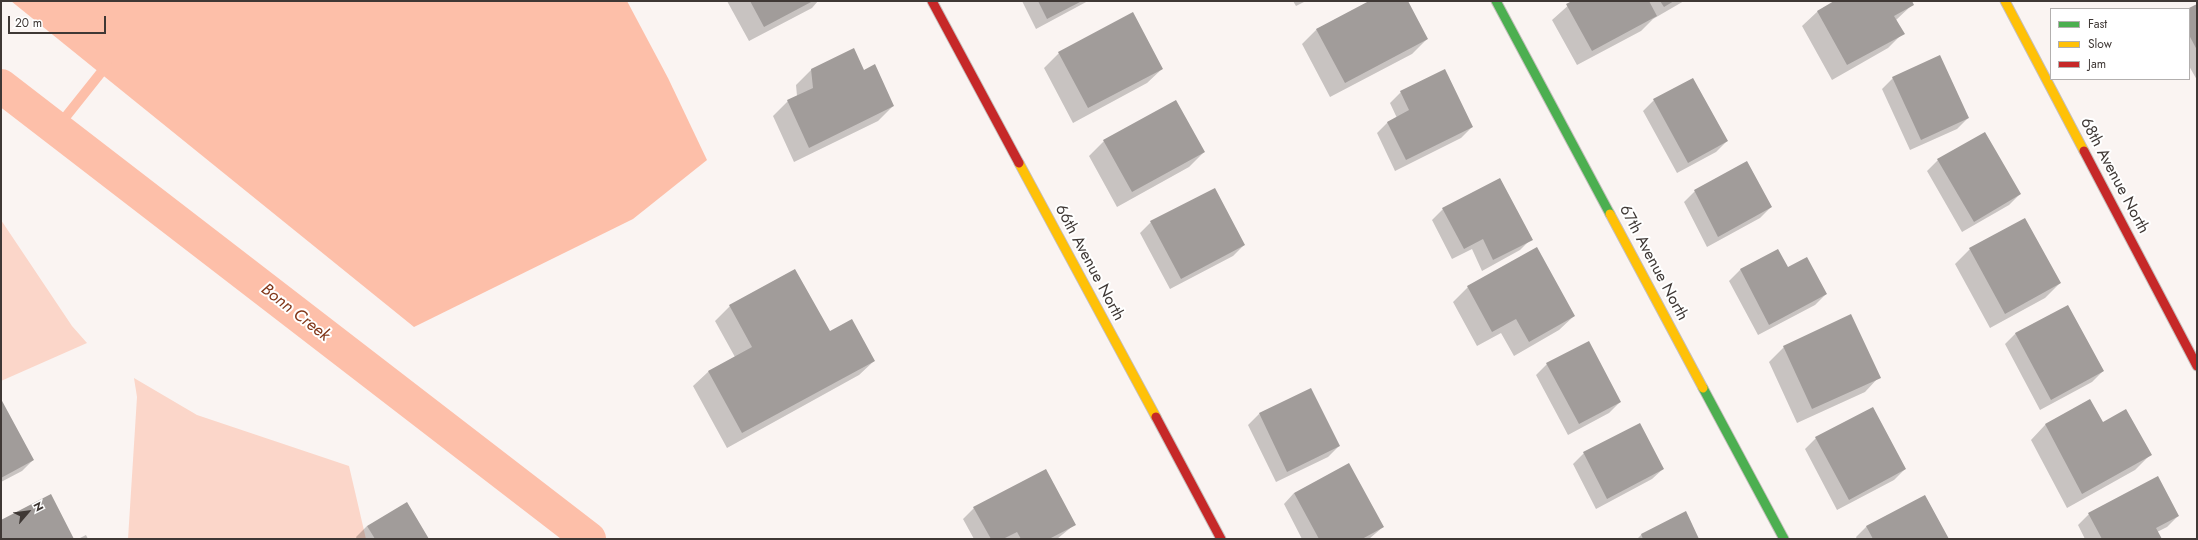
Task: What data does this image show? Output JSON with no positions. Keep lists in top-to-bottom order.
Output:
{
  "streets": {
    "street": ["68th Avenue North", "66th Avenue North", "67th Avenue North"]
  },
  "water": ["Bonn Creek"],
  "legend": ["Fast", "Slow", "Jam"],
  "scale_bar": "20 m",
  "north": "top right"
}
